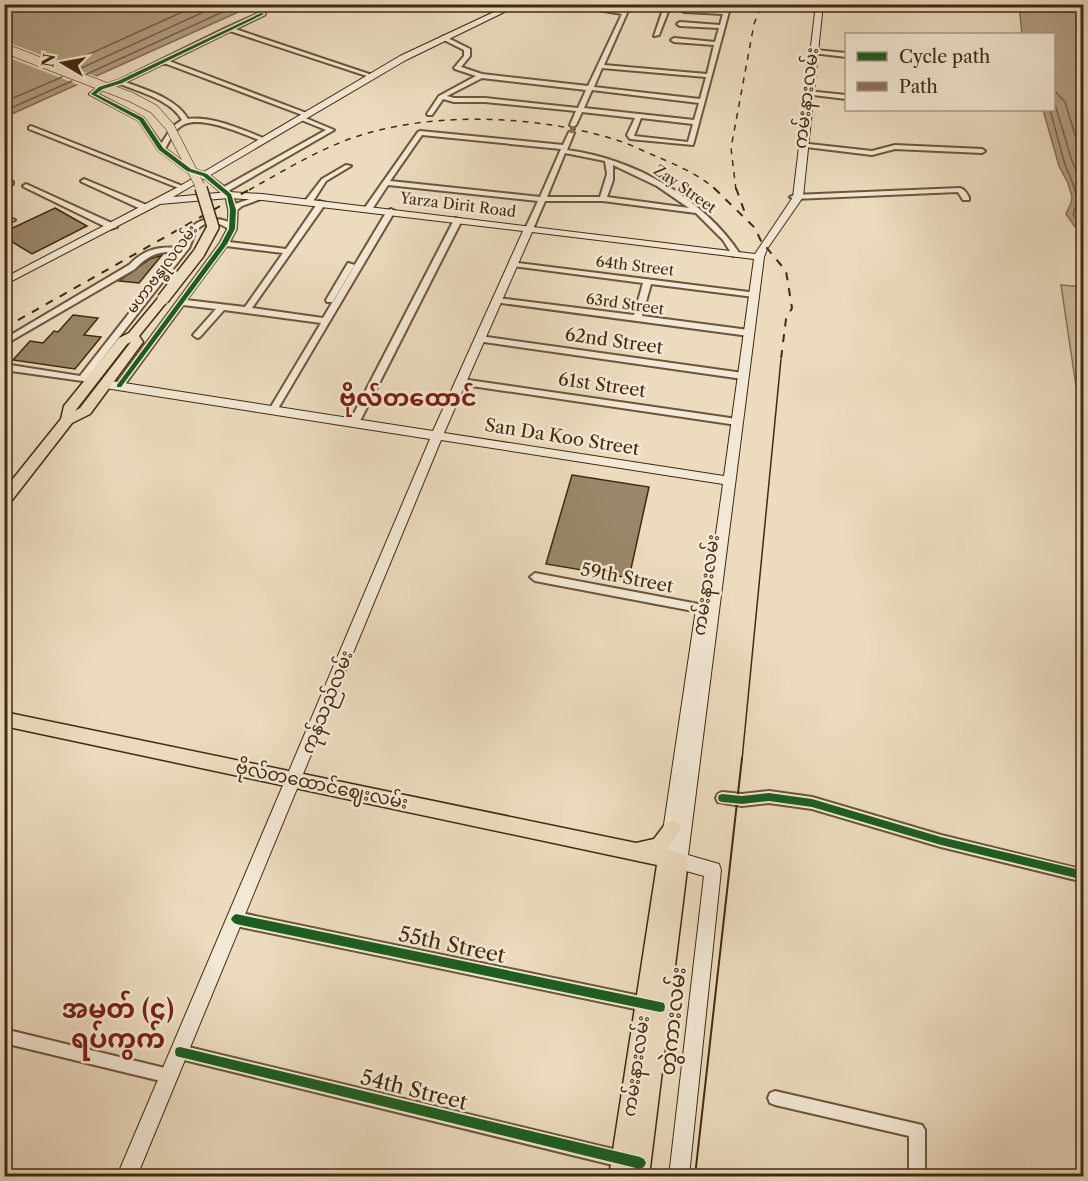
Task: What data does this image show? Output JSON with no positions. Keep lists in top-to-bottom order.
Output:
{
  "streets": {
    "main road": [
      "ကမ်းနားလမ်း",
      "Yarza Dirit Road",
      "မဟာဗန္ဓုလလမ်း",
      "San Da Koo Street",
      "ကုန်သည်လမ်း",
      "ဗိုလ်တထောင်ဈေးလမ်း",
      "တွဲကားလမ်း"
    ],
    "street": [
      "Zay Street",
      "64th Street",
      "63rd Street",
      "62nd Street",
      "61st Street",
      "59th Street",
      "55th Street",
      "54th Street"
    ]
  },
  "crossings": [
    ["ကမ်းနားလမ်း", "Yarza Dirit Road"],
    ["ကမ်းနားလမ်း", "64th Street"],
    ["ကမ်းနားလမ်း", "63rd Street"],
    ["ကမ်းနားလမ်း", "62nd Street"],
    ["ကမ်းနားလမ်း", "61st Street"],
    ["ကမ်းနားလမ်း", "San Da Koo Street"],
    ["ကမ်းနားလမ်း", "59th Street"],
    ["ကမ်းနားလမ်း", "ဗိုလ်တထောင်ဈေးလမ်း"],
    ["ကမ်းနားလမ်း", "55th Street"],
    ["ကမ်းနားလမ်း", "တွဲကားလမ်း"],
    ["ကမ်းနားလမ်း", "54th Street"],
    ["Zay Street", "Yarza Dirit Road"],
    ["Yarza Dirit Road", "ကုန်သည်လမ်း"],
    ["64th Street", "ကုန်သည်လမ်း"],
    ["မဟာဗန္ဓုလလမ်း", "San Da Koo Street"],
    ["63rd Street", "ကုန်သည်လမ်း"],
    ["62nd Street", "ကုန်သည်လမ်း"],
    ["61st Street", "ကုန်သည်လမ်း"],
    ["San Da Koo Street", "ကုန်သည်လမ်း"],
    ["ကုန်သည်လမ်း", "ဗိုလ်တထောင်ဈေးလမ်း"],
    ["ကုန်သည်လမ်း", "55th Street"],
    ["ကုန်သည်လမ်း", "54th Street"],
    ["ဗိုလ်တထောင်ဈေးလမ်း", "တွဲကားလမ်း"]
  ],
  "districts": ["ဗိုလ်တထောင်", "အမှတ် (၄) ရပ်ကွက်"],
  "legend": ["Cycle path", "Path"],
  "north": "left"
}
